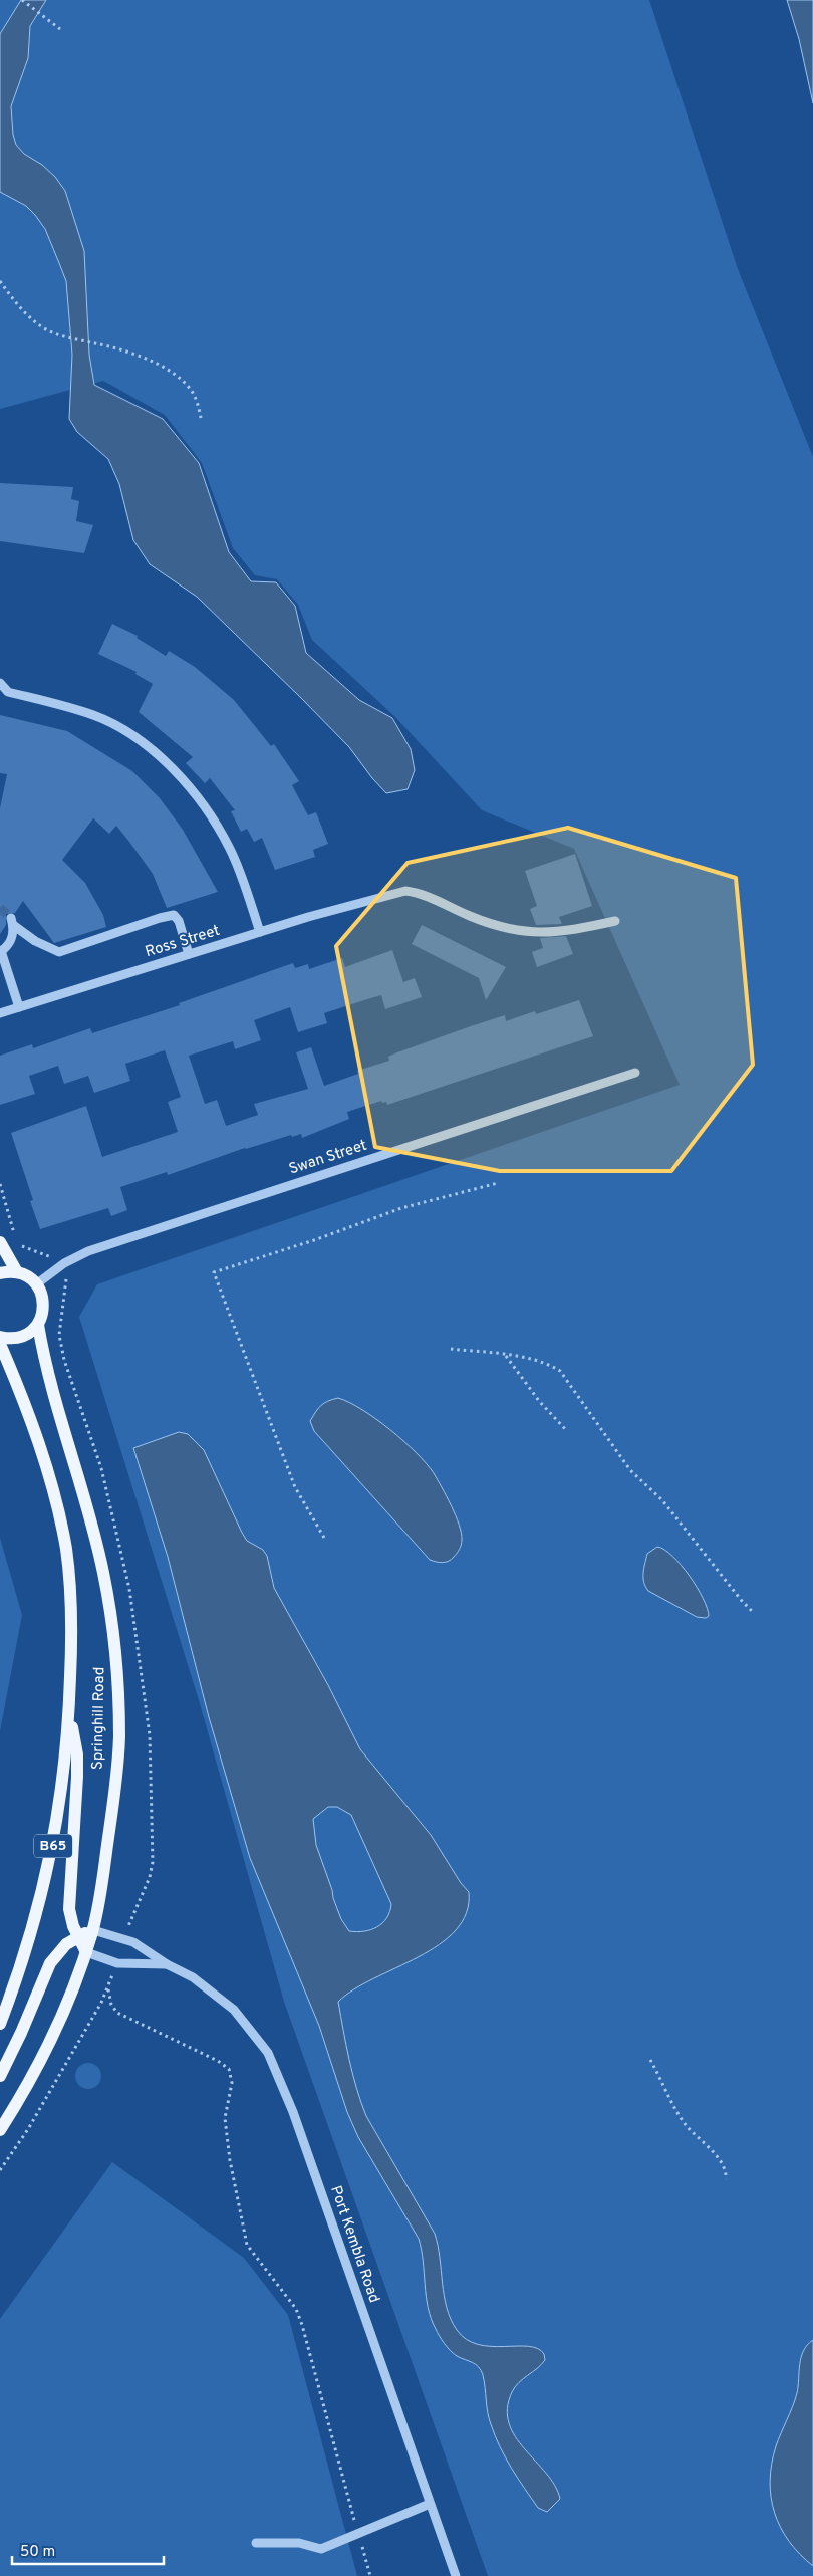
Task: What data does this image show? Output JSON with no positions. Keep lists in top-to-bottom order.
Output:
{
  "streets": {
    "main road": ["Springhill Road", "B65"],
    "street": ["Ross Street", "Swan Street", "Port Kembla Road"]
  },
  "crossings": [
    ["Springhill Road", "Port Kembla Road"]
  ],
  "scale_bar": "50 m"
}
